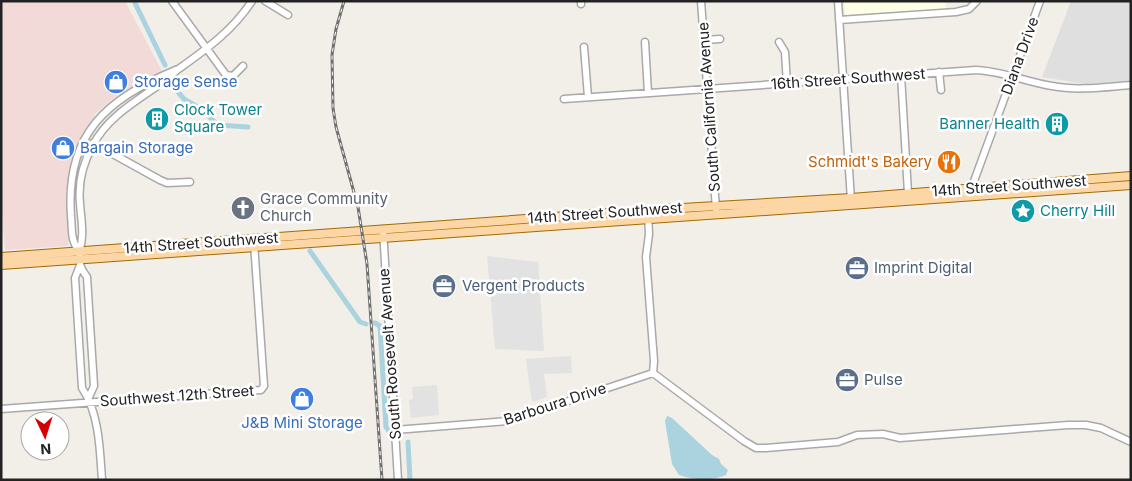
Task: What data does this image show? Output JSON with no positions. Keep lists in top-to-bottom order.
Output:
{
  "streets": {
    "main road": ["14th Street Southwest"],
    "street": [
      "Diana Drive",
      "16th Street Southwest",
      "South California Avenue",
      "South Roosevelt Avenue",
      "Southwest 12th Street",
      "Barboura Drive"
    ]
  },
  "crossings": [
    ["Diana Drive", "16th Street Southwest"],
    ["Diana Drive", "14th Street Southwest"],
    ["16th Street Southwest", "South California Avenue"],
    ["South California Avenue", "14th Street Southwest"],
    ["14th Street Southwest", "South Roosevelt Avenue"],
    ["14th Street Southwest", "Southwest 12th Street"],
    ["South Roosevelt Avenue", "Barboura Drive"]
  ],
  "places": {
    "shop": ["Storage Sense", "Bargain Storage", "J&B Mini Storage"],
    "building": ["Clock Tower Square", "Banner Health"],
    "restaurant": ["Schmidt's Bakery"],
    "church": ["Grace Community Church"],
    "place": ["Cherry Hill"],
    "office": ["Imprint Digital", "Vergent Products", "Pulse"]
  },
  "north": "bottom"
}
